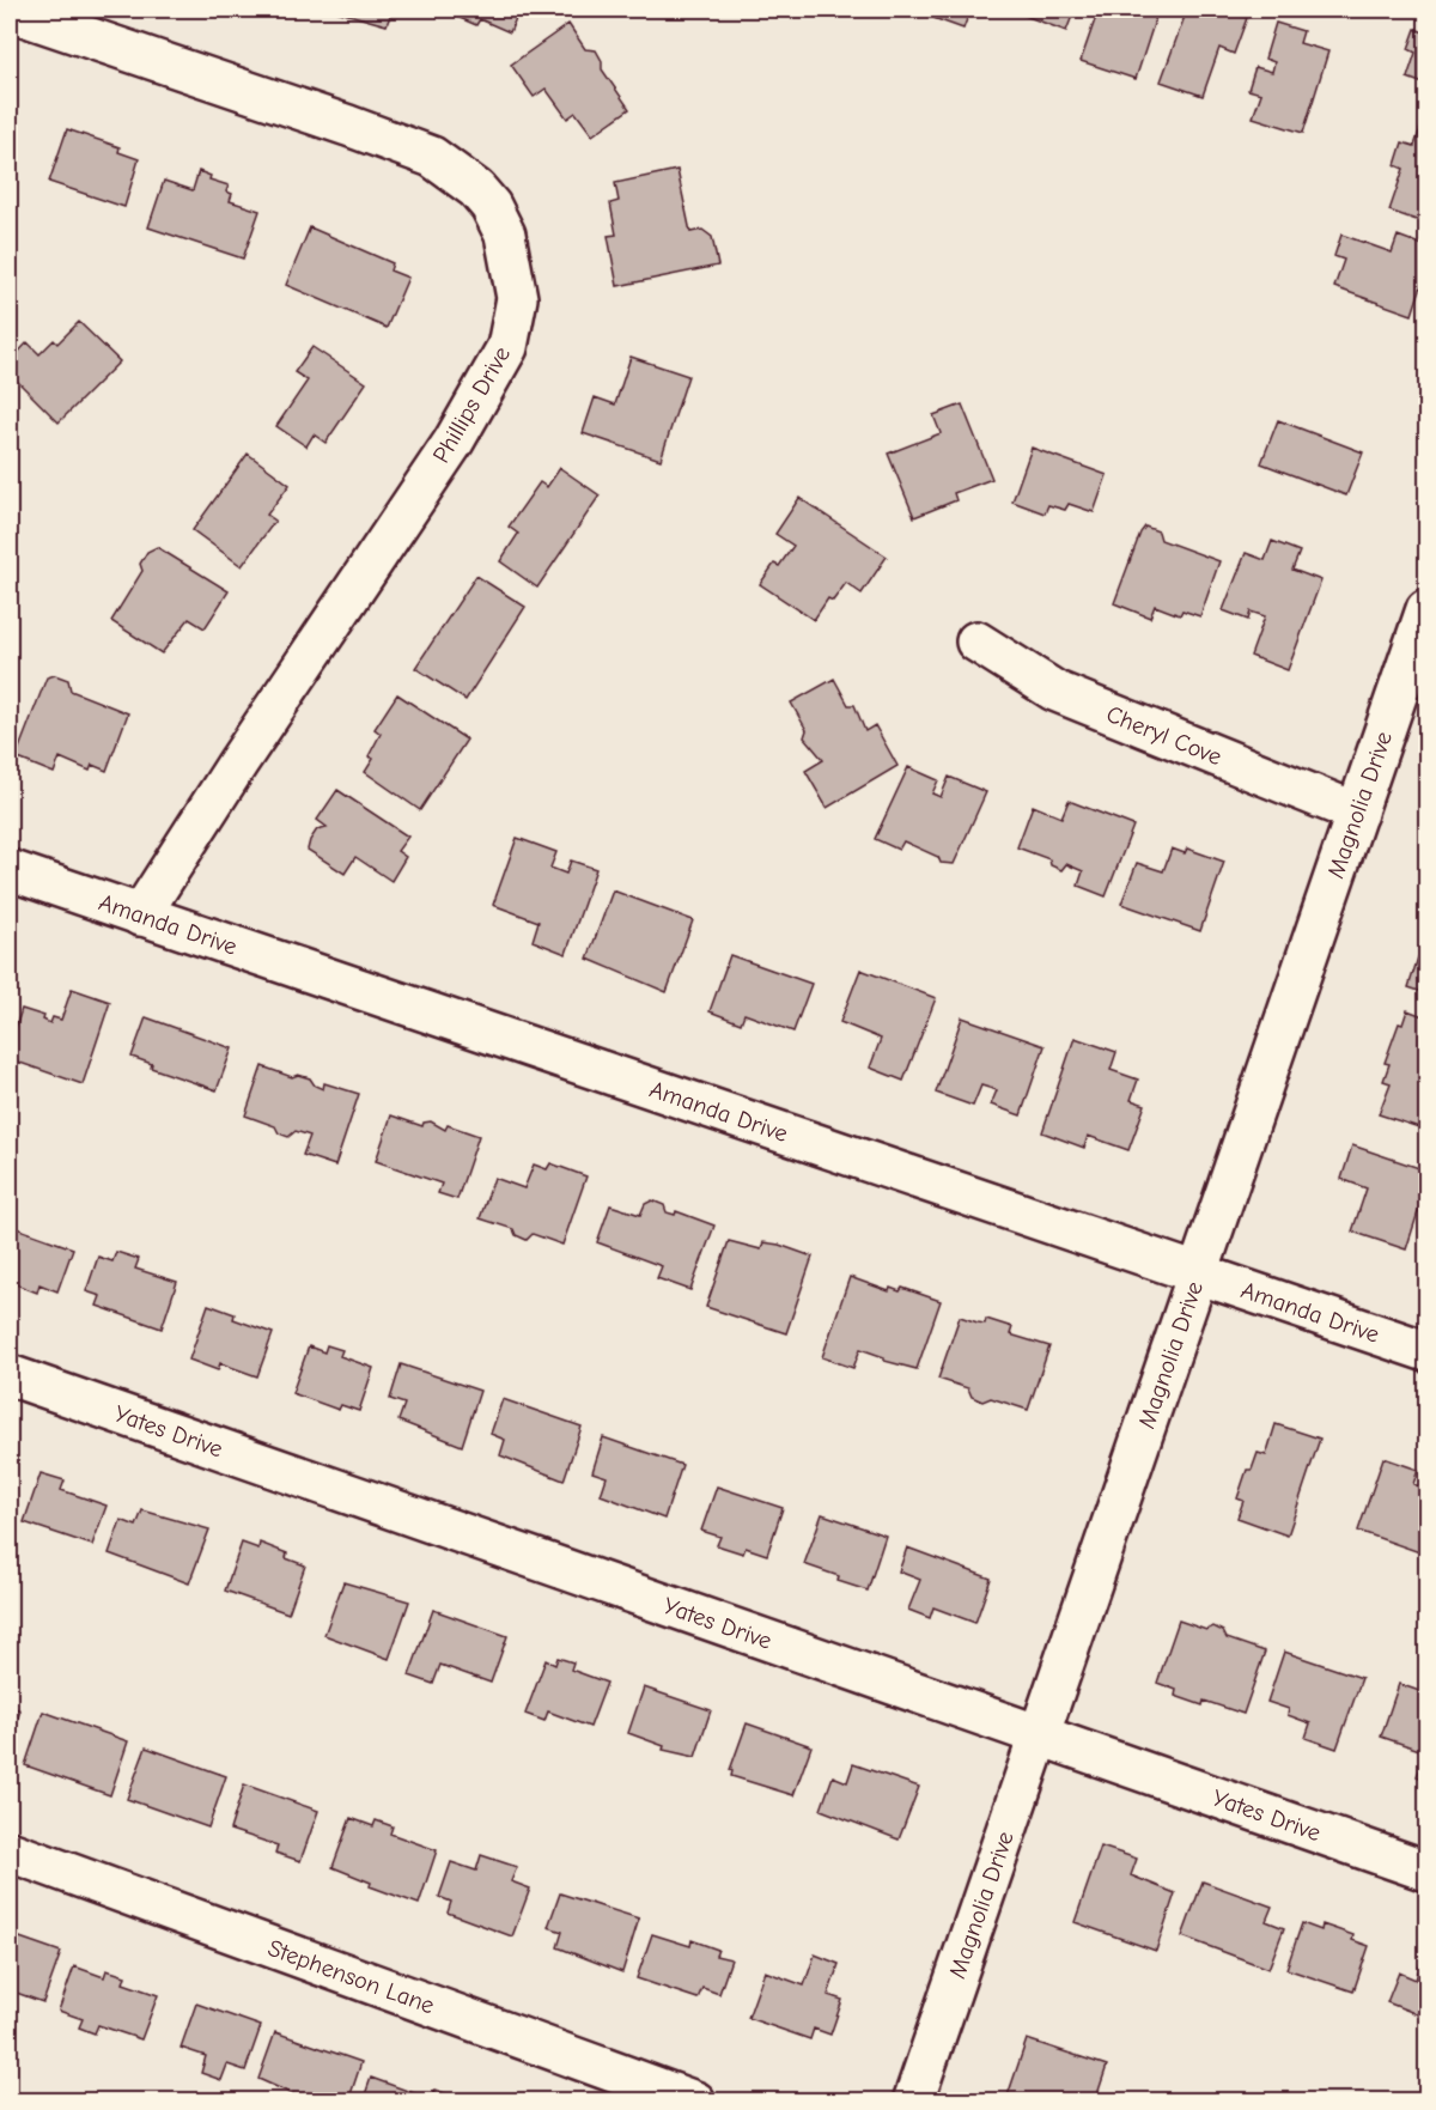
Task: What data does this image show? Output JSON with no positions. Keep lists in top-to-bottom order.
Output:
{
  "streets": {
    "street": [
      "Phillips Drive",
      "Cheryl Cove",
      "Magnolia Drive",
      "Amanda Drive",
      "Yates Drive",
      "Stephenson Lane"
    ]
  },
  "crossings": [
    ["Phillips Drive", "Amanda Drive"],
    ["Cheryl Cove", "Magnolia Drive"],
    ["Magnolia Drive", "Amanda Drive"],
    ["Magnolia Drive", "Yates Drive"]
  ]
}
